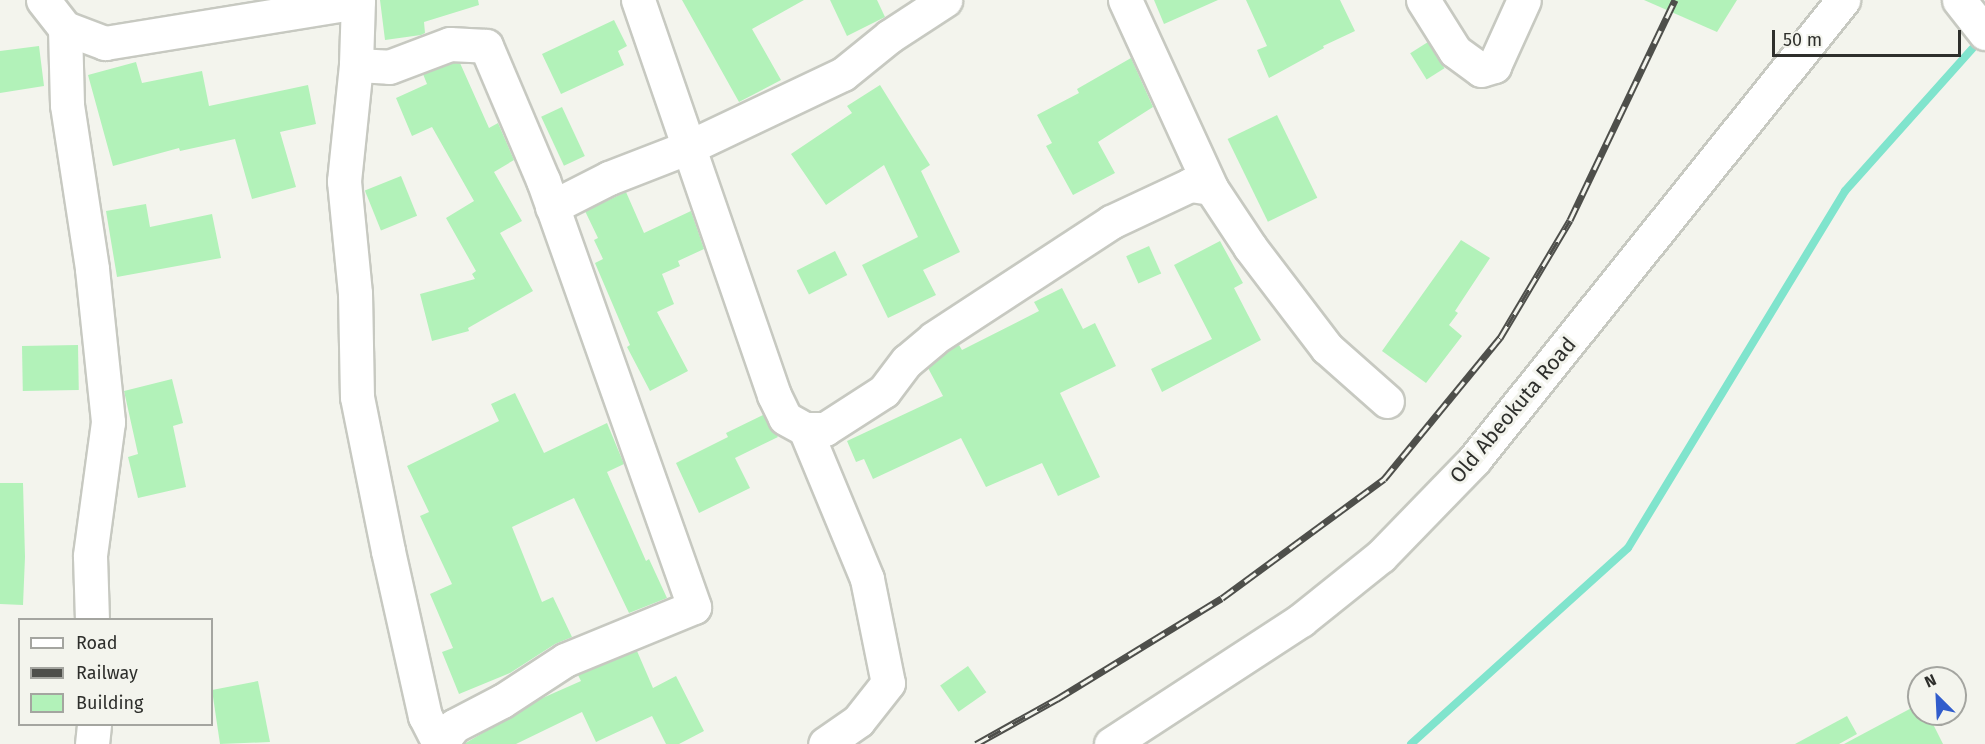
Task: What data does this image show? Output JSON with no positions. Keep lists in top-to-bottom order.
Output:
{
  "streets": {
    "main road": ["Old Abeokuta Road"]
  },
  "legend": ["Road", "Railway", "Building"],
  "scale_bar": "50 m",
  "north": "top left"
}
